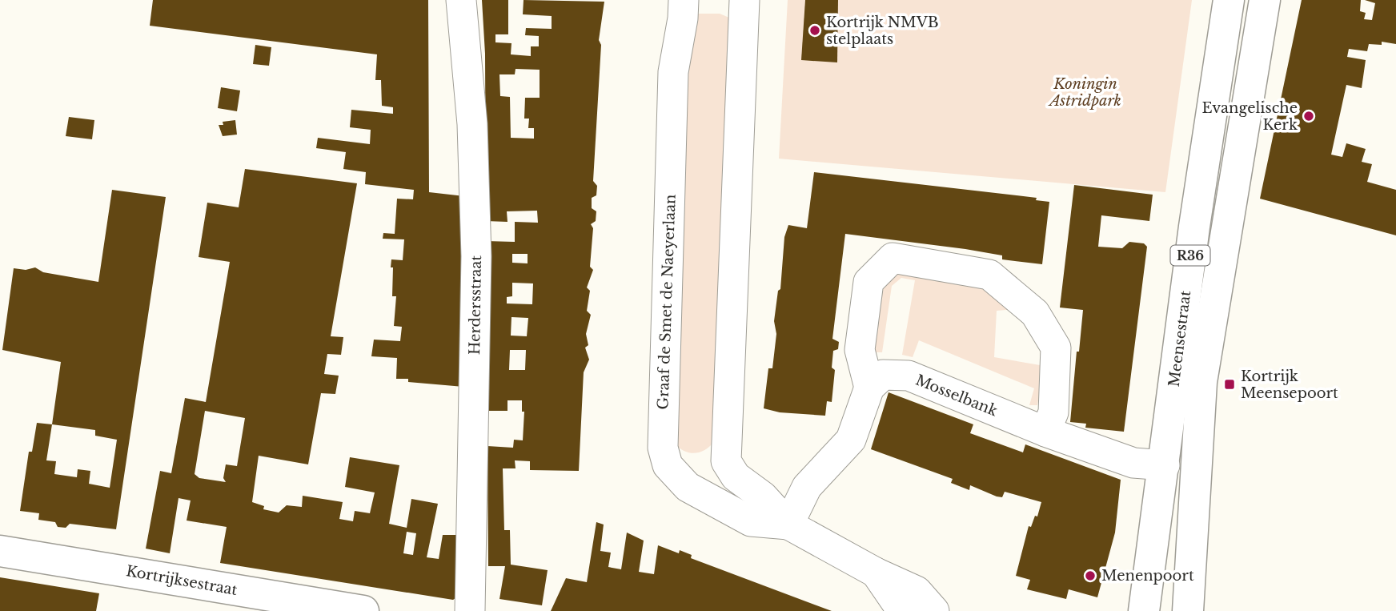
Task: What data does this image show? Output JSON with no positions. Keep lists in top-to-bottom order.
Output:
{
  "streets": {
    "main road": ["R36", "Meensestraat", "Kortrijksestraat"],
    "street": ["Graaf de Smet de Naeyerlaan", "Herdersstraat", "Mosselbank"]
  },
  "crossings": [
    ["Meensestraat", "Mosselbank"]
  ],
  "parks": ["Koningin Astridpark"],
  "places": {
    "other": ["Kortrijk NMVB stelplaats", "Evangelische Kerk", "Menenpoort"],
    "transit": ["Kortrijk Meensepoort"]
  }
}
